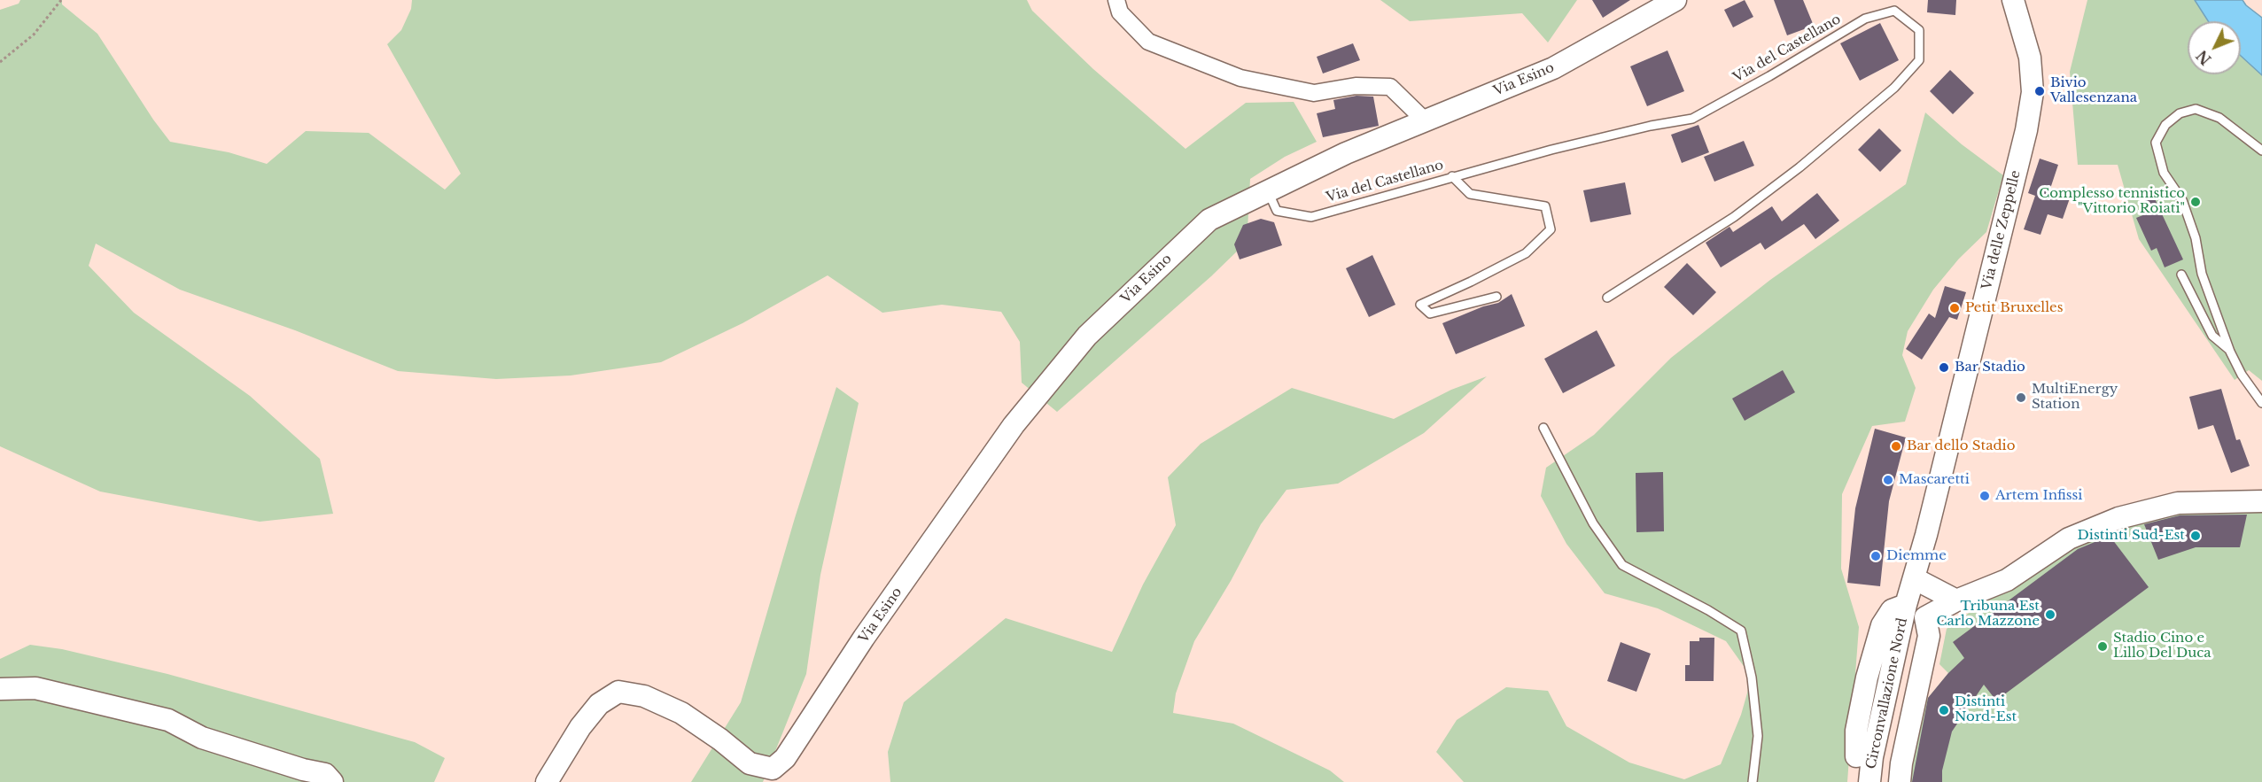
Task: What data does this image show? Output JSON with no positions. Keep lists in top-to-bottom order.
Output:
{
  "streets": {
    "street": ["Via Esino", "Via delle Zeppelle", "Circonvallazione Nord"],
    "lane": ["Via del Castellano"]
  },
  "crossings": [
    ["Via del Castellano", "Via Esino"],
    ["Via delle Zeppelle", "Circonvallazione Nord"]
  ],
  "places": [
    "Bivio Vallesenzana",
    "Complesso tennistico \"Vittorio Roiati\"",
    "Petit Bruxelles",
    "Bar Stadio",
    "MultiEnergy Station",
    "Bar dello Stadio",
    "Mascaretti",
    "Artem Infissi",
    "Distinti Sud-Est",
    "Diemme",
    "Tribuna Est Carlo Mazzone",
    "Stadio Cino e Lillo Del Duca",
    "Distinti Nord-Est"
  ],
  "north": "bottom left"
}
